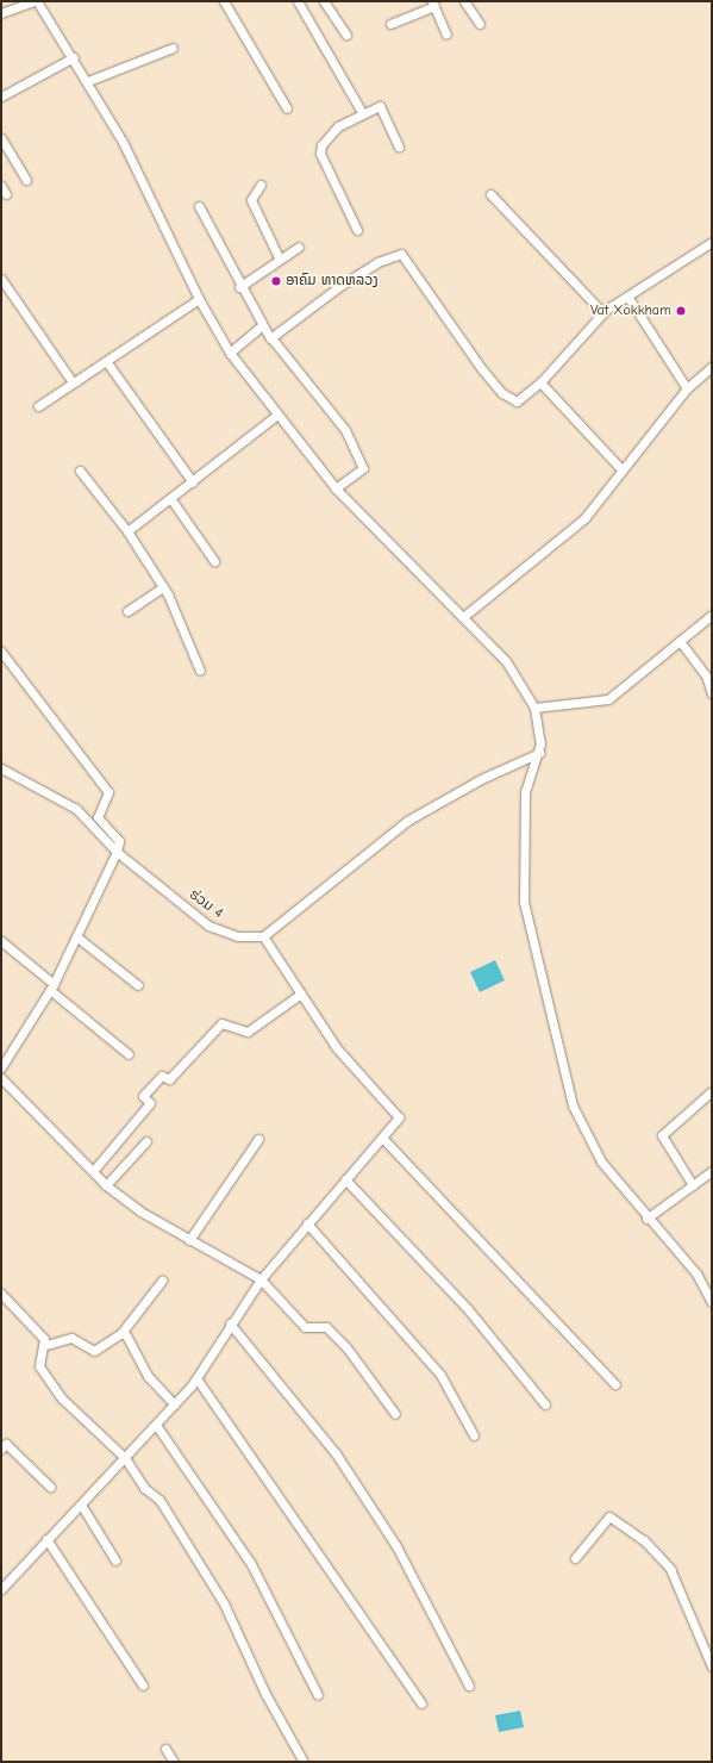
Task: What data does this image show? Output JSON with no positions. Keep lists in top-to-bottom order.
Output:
{
  "streets": {
    "street": ["ຮ່ວມ 4"]
  },
  "places": ["ອາຄົມ ທາດຫລວງ", "Vat Xokkham"]
}
